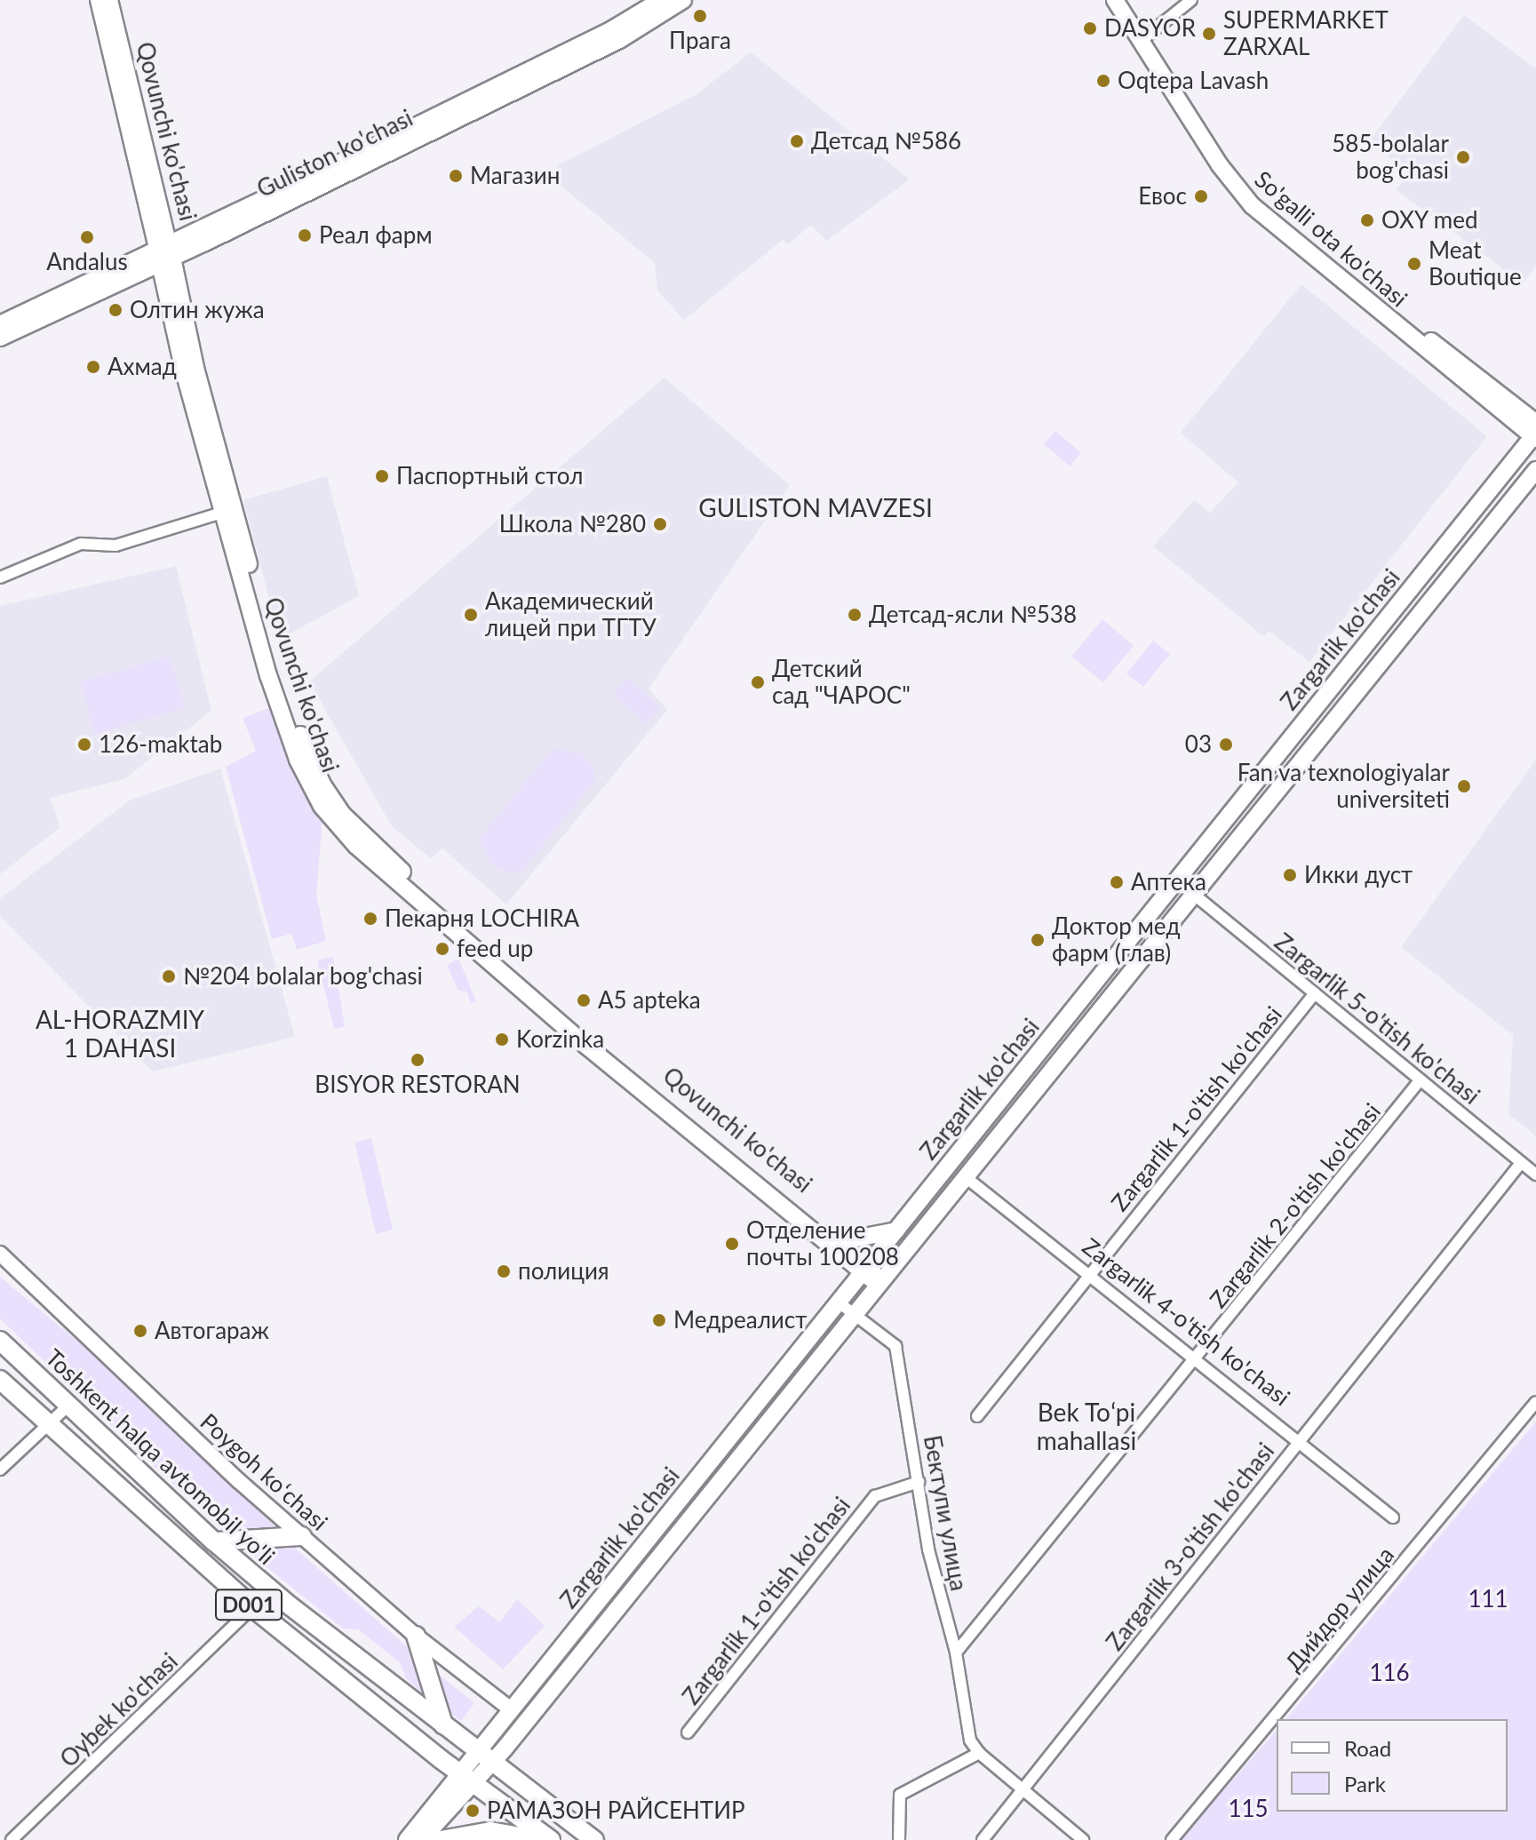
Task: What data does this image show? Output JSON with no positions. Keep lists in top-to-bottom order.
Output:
{
  "streets": {
    "highway": ["Toshkent halqa avtomobil yo'li", "D001"],
    "main road": [
      "Qovunchi ko'chasi",
      "Guliston ko'chasi",
      "So'galli ota ko'chasi",
      "Zargarlik ko'chasi",
      "Zargarlik 4-o'tish ko'chasi"
    ],
    "street": [
      "Zargarlik 5-o'tish ko'chasi",
      "Zargarlik 1-o'tish ko'chasi",
      "Zargarlik 2-o'tish ko'chasi",
      "Poygoh koʻchasi",
      "Бектупи улица",
      "Zargarlik 3-o'tish ko'chasi",
      "Дийдор улица",
      "Oybek ko'chasi"
    ]
  },
  "crossings": [
    ["Qovunchi ko'chasi", "Guliston ko'chasi"],
    ["Qovunchi ko'chasi", "Zargarlik ko'chasi"],
    ["So'galli ota ko'chasi", "Zargarlik ko'chasi"],
    ["Zargarlik ko'chasi", "Zargarlik 5-o'tish ko'chasi"],
    ["Zargarlik ko'chasi", "Zargarlik 4-o'tish ko'chasi"],
    ["Zargarlik ko'chasi", "Toshkent halqa avtomobil yo'li"],
    ["Zargarlik ko'chasi", "Poygoh koʻchasi"],
    ["Zargarlik ko'chasi", "Бектупи улица"],
    ["Zargarlik 5-o'tish ko'chasi", "Zargarlik 1-o'tish ko'chasi"],
    ["Zargarlik 5-o'tish ko'chasi", "Zargarlik 2-o'tish ko'chasi"],
    ["Zargarlik 5-o'tish ko'chasi", "Zargarlik 3-o'tish ko'chasi"],
    ["Zargarlik 1-o'tish ko'chasi", "Zargarlik 4-o'tish ko'chasi"],
    ["Zargarlik 1-o'tish ko'chasi", "Бектупи улица"],
    ["Zargarlik 2-o'tish ko'chasi", "Zargarlik 4-o'tish ko'chasi"],
    ["Zargarlik 2-o'tish ko'chasi", "Бектупи улица"],
    ["Zargarlik 4-o'tish ko'chasi", "Zargarlik 3-o'tish ko'chasi"],
    ["Toshkent halqa avtomobil yo'li", "Oybek ko'chasi"]
  ],
  "districts": ["GULISTON MAVZESI", "AL-HORAZMIY 1 DAHASI", "Bek Toʻpi mahallasi"],
  "parks": ["111", "116", "115"],
  "places": [
    "Прага",
    "DASYOR",
    "SUPERMARKET ZARXAL",
    "Oqtepa Lavash",
    "Детсад №586",
    "585-bolalar bog'chasi",
    "Магазин",
    "Евос",
    "OXY med",
    "Реал фарм",
    "Andalus",
    "Meat Boutique",
    "Олтин жужа",
    "Ахмад",
    "Паспортный стол",
    "Школа №280",
    "Академический лицей при ТГТУ",
    "Детсад-ясли №538",
    "Детский сад \"ЧАРОС\"",
    "126-maktab",
    "03",
    "Fan va texnologiyalar universiteti",
    "Икки дуст",
    "Аптека",
    "Пекарня LOCHIRA",
    "Доктор мед фарм (глав)",
    "feed up",
    "№204 bolalar bog'chasi",
    "A5 apteka",
    "Korzinka",
    "BISYOR RESTORAN",
    "Отделение почты 100208",
    "полиция",
    "Медреалист",
    "Автогараж",
    "РАМАЗОН РАЙСЕНТИР"
  ],
  "legend": ["Road", "Park"]
}
